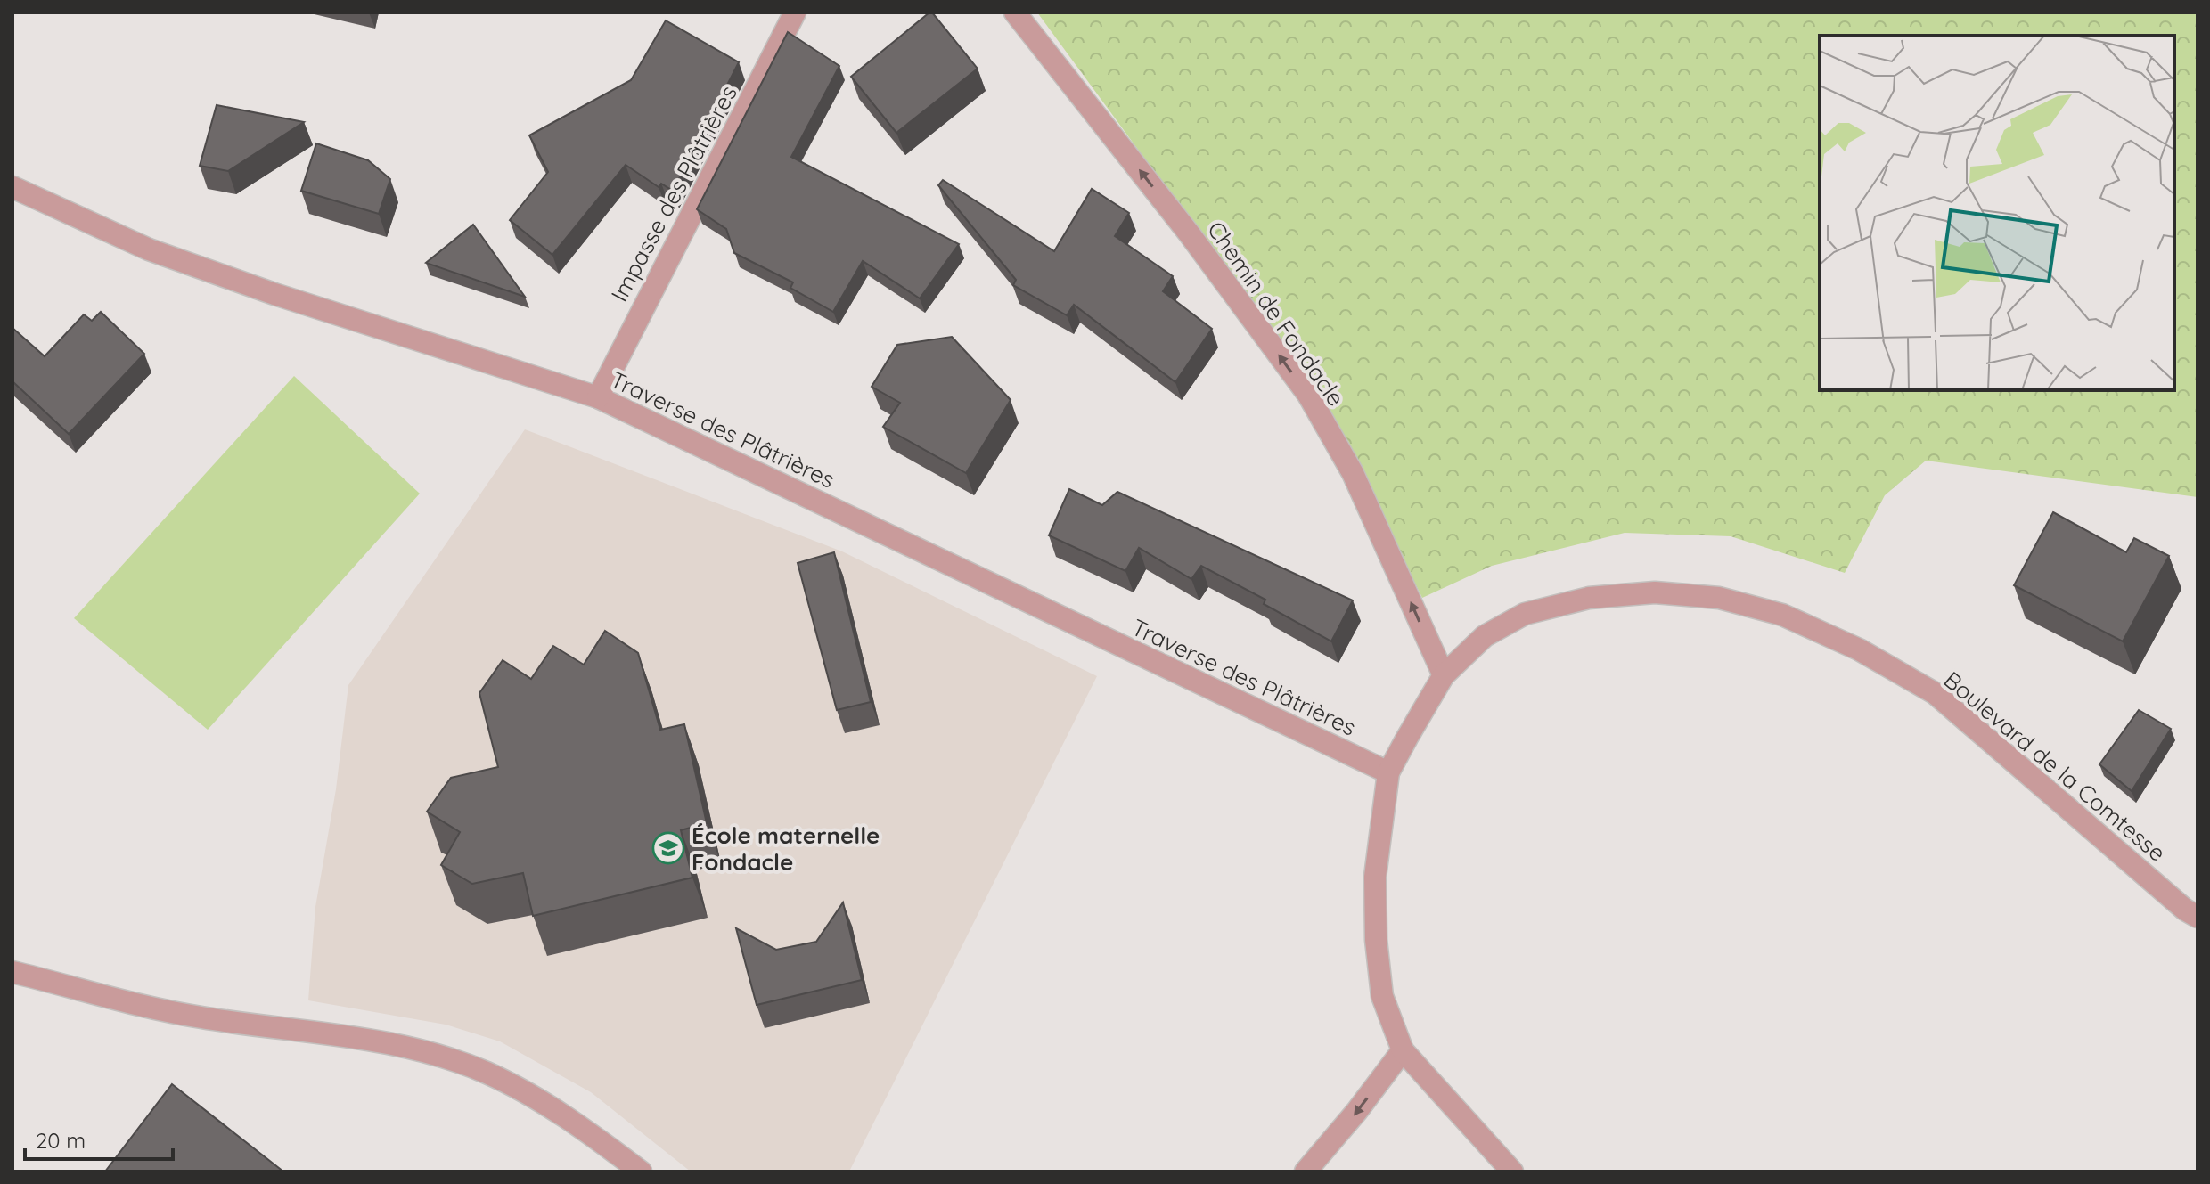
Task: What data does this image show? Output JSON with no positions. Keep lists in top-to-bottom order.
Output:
{
  "streets": {
    "street": [
      "Impasse des Plâtrières",
      "Chemin de Fondacle",
      "Traverse des Plâtrières",
      "Boulevard de la Comtesse"
    ]
  },
  "crossings": [
    ["Impasse des Plâtrières", "Traverse des Plâtrières"],
    ["Chemin de Fondacle", "Boulevard de la Comtesse"],
    ["Traverse des Plâtrières", "Boulevard de la Comtesse"]
  ],
  "one_way": ["Chemin de Fondacle"],
  "places": {
    "school or university": ["École maternelle Fondacle"]
  },
  "scale_bar": "20 m"
}
